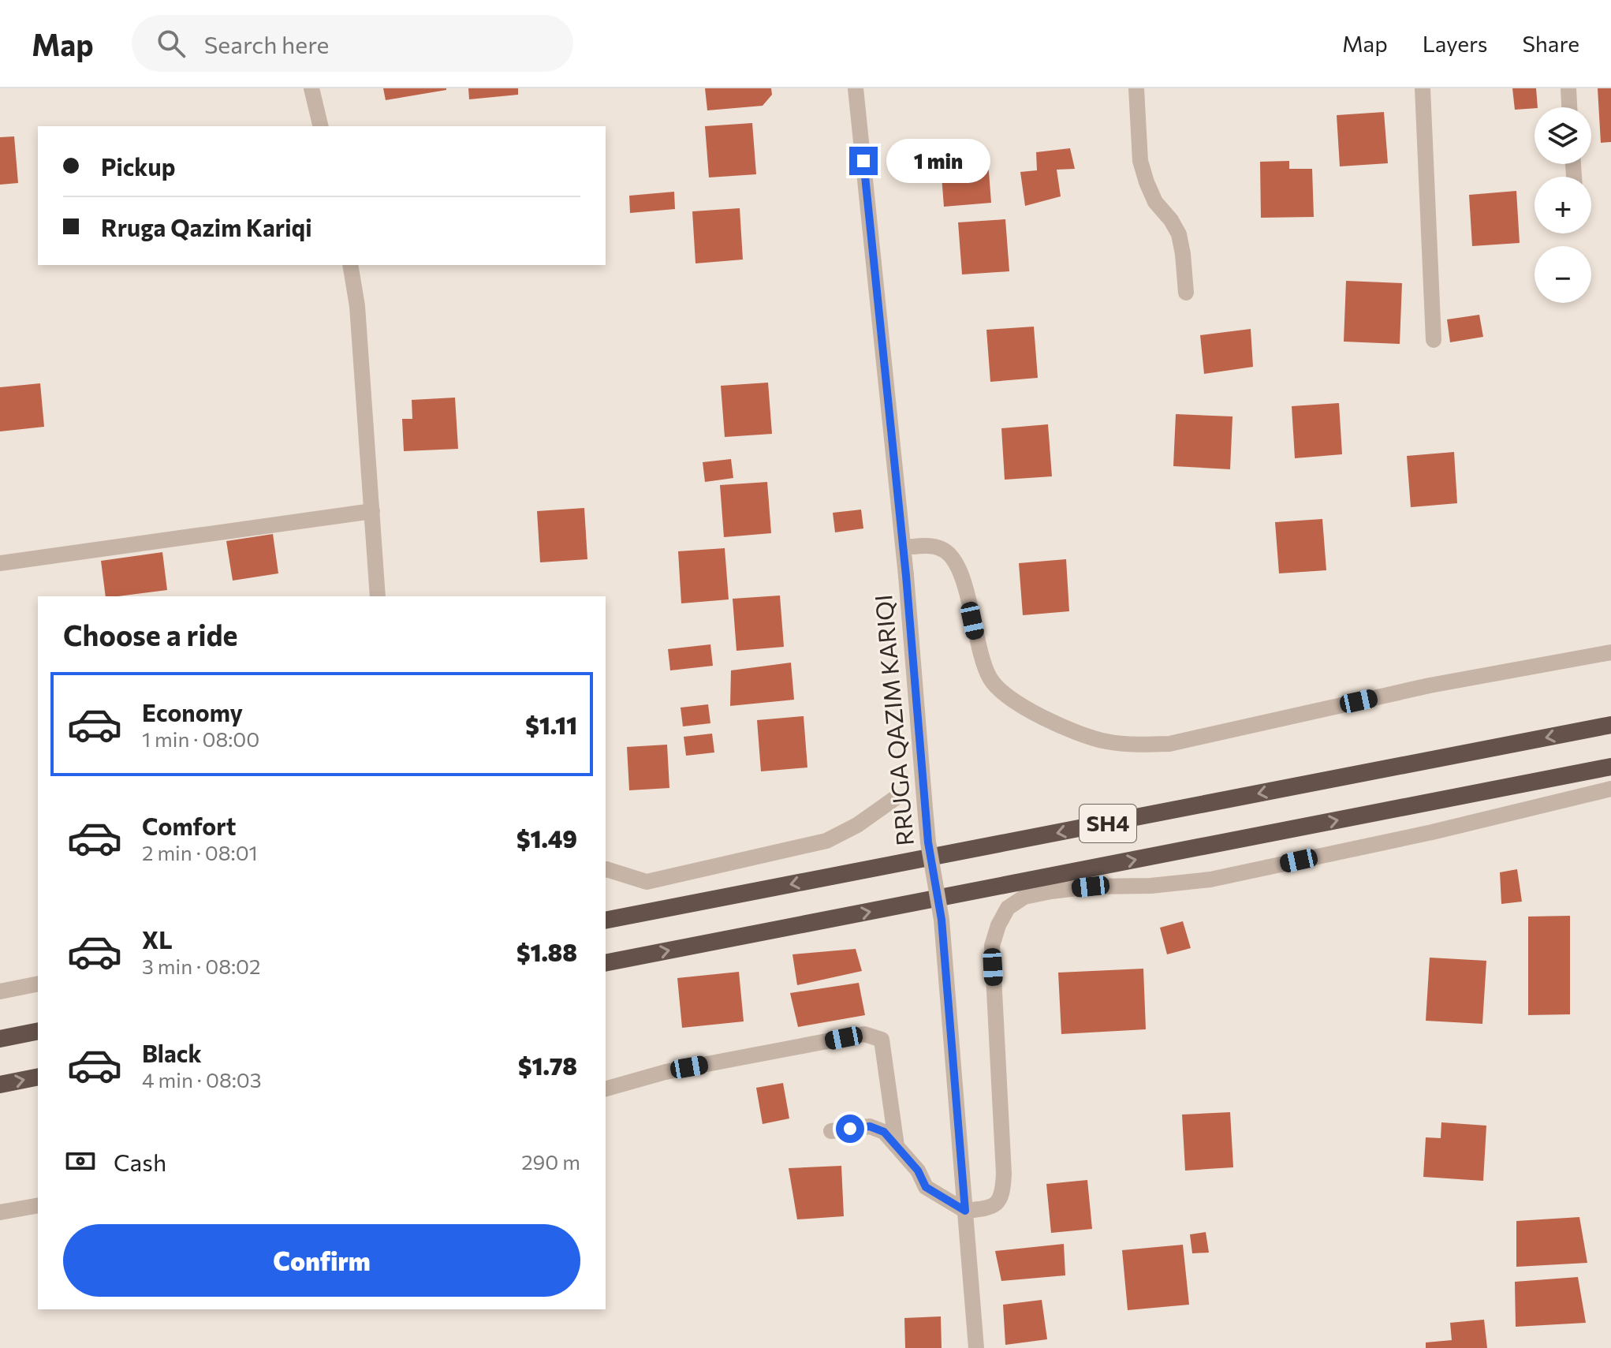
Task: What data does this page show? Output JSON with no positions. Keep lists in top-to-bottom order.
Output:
{
  "streets": {
    "highway": ["SH4"],
    "street": ["RRUGA QAZIM KARIQI"]
  },
  "page": {
    "header": "Map",
    "search": "Search here",
    "nav": ["Map", "Layers", "Share"],
    "map_buttons": ["+", "−"],
    "banner": ["Pickup", "Rruga Qazim Kariqi"],
    "bubble": "1 min",
    "heading": "Choose a ride",
    "list": [
      {
        "name": "Economy",
        "note": "1 min · 08:00",
        "value": "$1.11"
      },
      {
        "name": "Comfort",
        "note": "2 min · 08:01",
        "value": "$1.49"
      },
      {
        "name": "XL",
        "note": "3 min · 08:02",
        "value": "$1.88"
      },
      {
        "name": "Black",
        "note": "4 min · 08:03",
        "value": "$1.78"
      }
    ],
    "pay": ["Cash", "290 m"],
    "buttons": "Confirm"
  }
}
